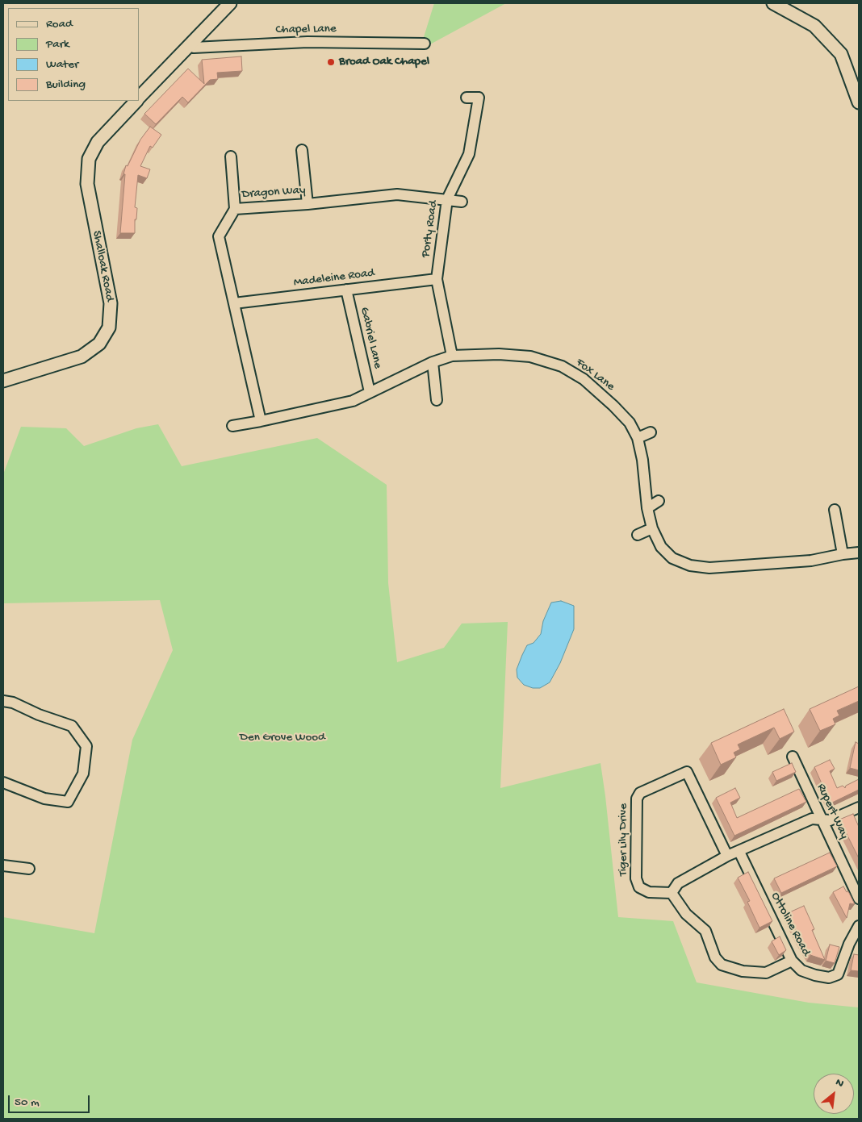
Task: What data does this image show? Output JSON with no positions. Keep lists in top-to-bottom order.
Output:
{
  "streets": {
    "street": [
      "Chapel Lane",
      "Dragon Way",
      "Porty Road",
      "Shalloak Road",
      "Madeleine Road",
      "Gabriel Lane",
      "Fox Lane",
      "Rupert Way",
      "Tiger Lily Drive",
      "Ottoline Road"
    ]
  },
  "crossings": [
    ["Chapel Lane", "Shalloak Road"],
    ["Dragon Way", "Porty Road"],
    ["Dragon Way", "Madeleine Road"],
    ["Dragon Way", "Fox Lane"],
    ["Porty Road", "Madeleine Road"],
    ["Porty Road", "Fox Lane"],
    ["Madeleine Road", "Gabriel Lane"],
    ["Gabriel Lane", "Fox Lane"]
  ],
  "parks": ["Den Grove Wood"],
  "places": ["Broad Oak Chapel"],
  "legend": [
    "Road",
    "Park",
    "Water",
    "Building"
  ],
  "scale_bar": "50 m",
  "north": "top right"
}
